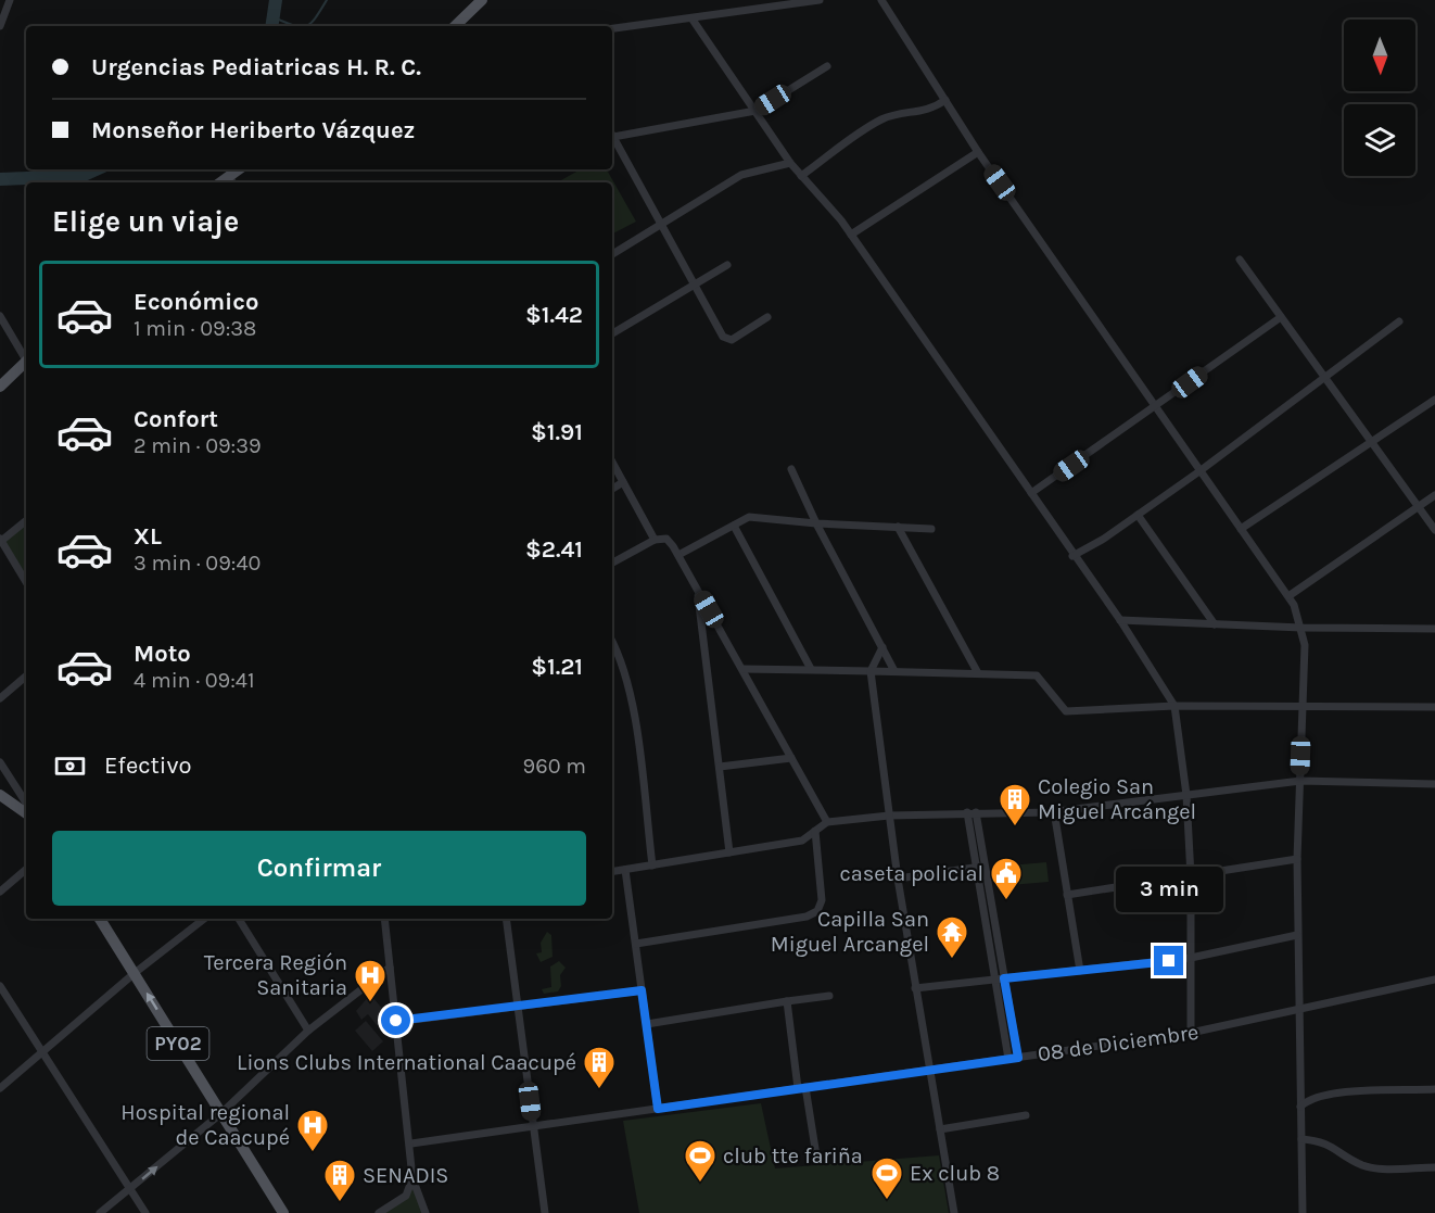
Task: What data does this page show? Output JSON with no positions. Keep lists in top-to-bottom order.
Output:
{
  "streets": {
    "main road": ["PY02"],
    "street": ["08 de Diciembre"]
  },
  "places": {
    "building": ["Colegio San Miguel Arcángel", "Lions Clubs International Caacupé", "SENADIS"],
    "public building": ["caseta policial"],
    "temple": ["Capilla San Miguel Arcangel"],
    "hospital": ["Tercera Región Sanitaria", "Hospital regional de Caacupé"],
    "sports": ["club tte fariña", "Ex club 8"]
  },
  "north": "bottom",
  "page": {
    "banner": ["Urgencias Pediatricas H. R. C.", "Monseñor Heriberto Vázquez"],
    "heading": "Elige un viaje",
    "list": [
      {
        "name": "Económico",
        "note": "1 min · 09:38",
        "value": "$1.42"
      },
      {
        "name": "Confort",
        "note": "2 min · 09:39",
        "value": "$1.91"
      },
      {
        "name": "XL",
        "note": "3 min · 09:40",
        "value": "$2.41"
      },
      {
        "name": "Moto",
        "note": "4 min · 09:41",
        "value": "$1.21"
      }
    ],
    "pay": ["Efectivo", "960 m"],
    "buttons": "Confirmar",
    "bubble": "3 min"
  }
}
